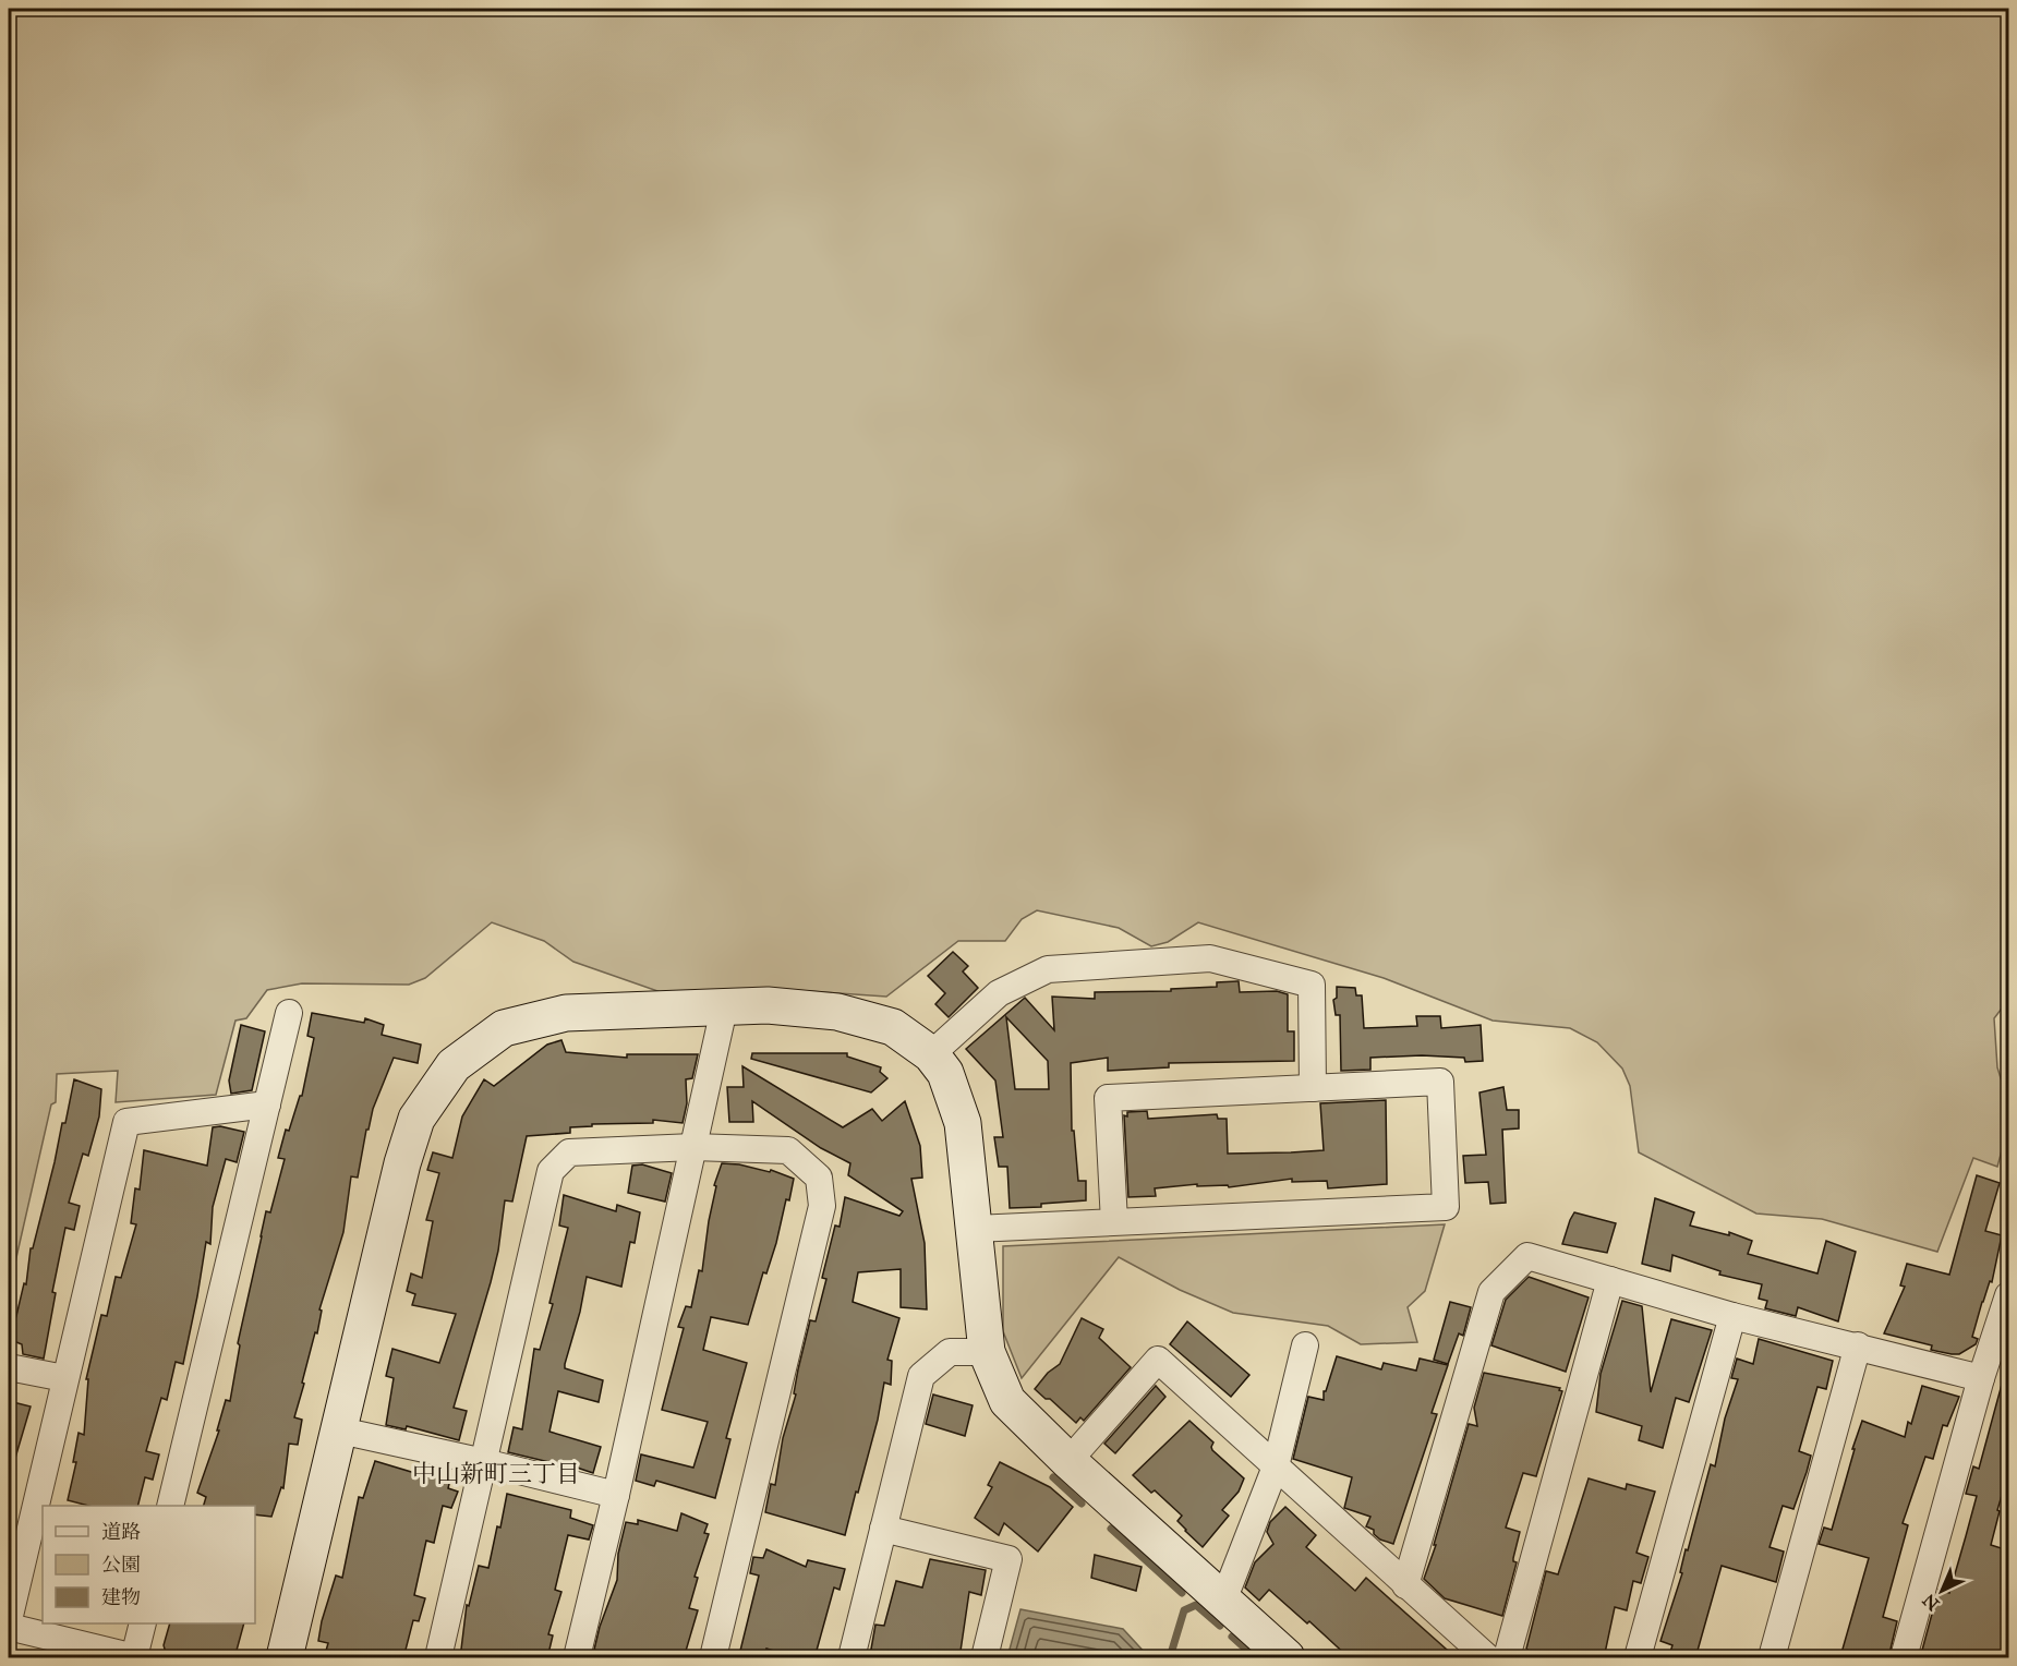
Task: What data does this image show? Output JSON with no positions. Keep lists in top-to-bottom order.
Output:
{
  "districts": ["中山新町三丁目"],
  "legend": ["道路", "公園", "建物"],
  "north": "bottom left"
}
